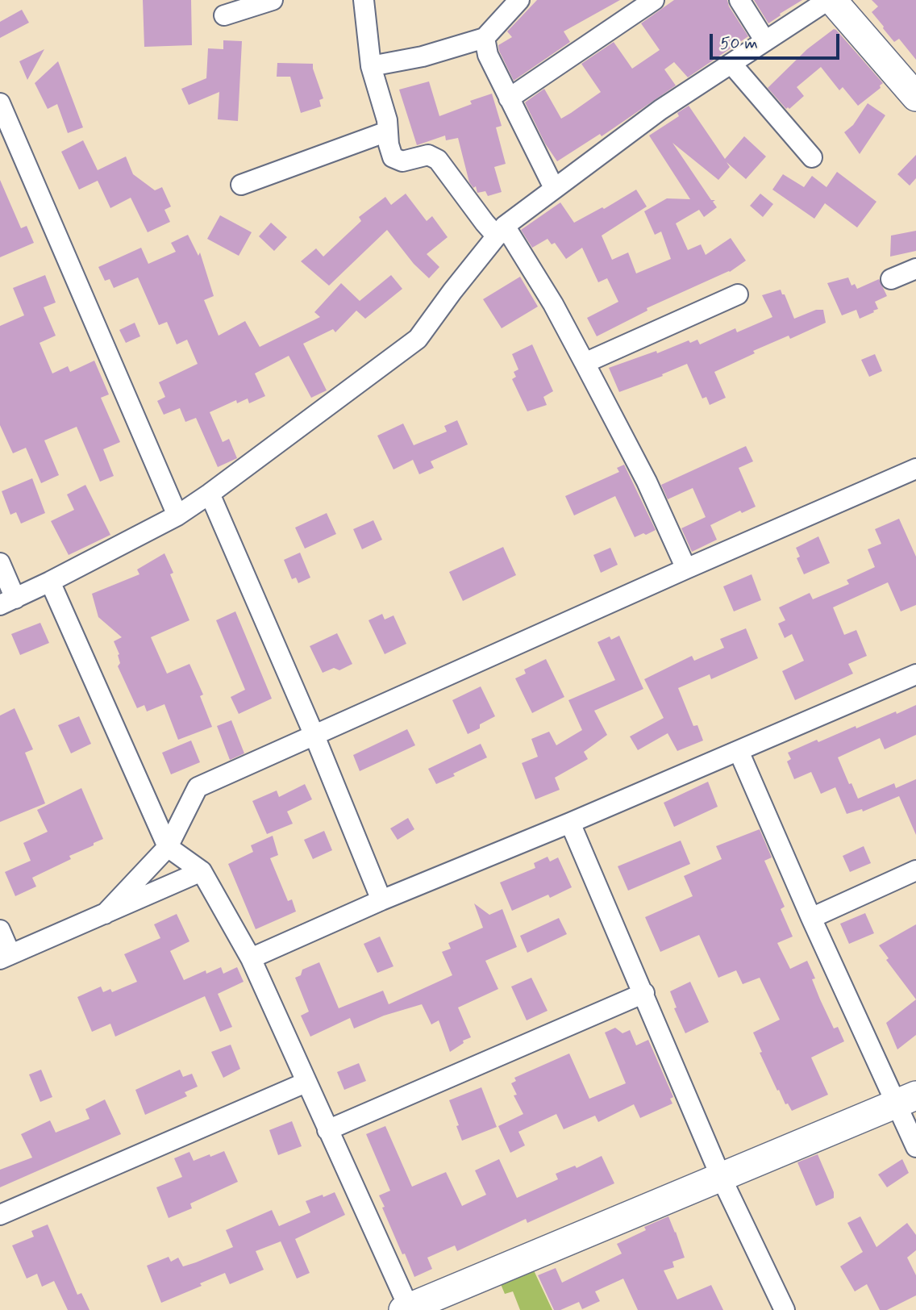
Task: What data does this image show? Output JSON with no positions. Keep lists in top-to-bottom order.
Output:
{
  "scale_bar": "50 m"
}
